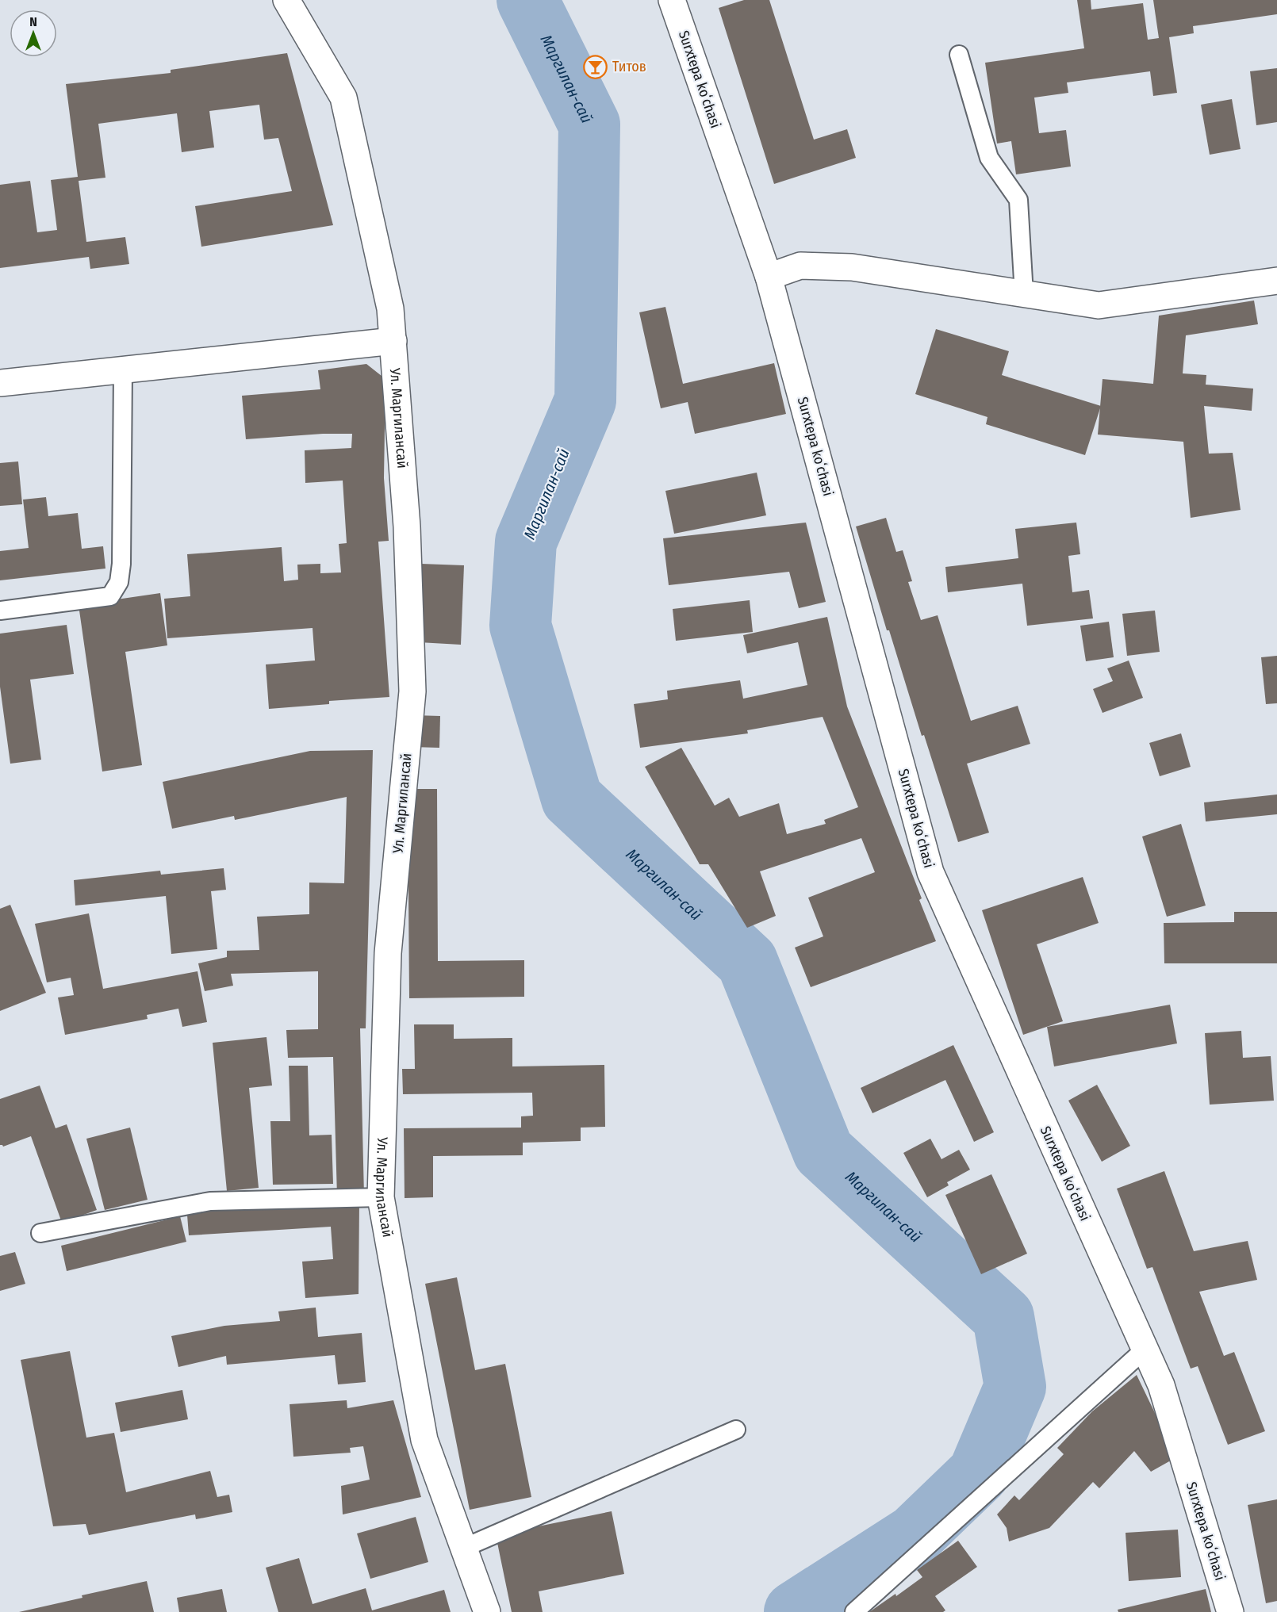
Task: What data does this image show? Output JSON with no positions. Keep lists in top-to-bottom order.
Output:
{
  "streets": {
    "street": ["Surxtepa koʻchasi", "Ул. Маргилансай"]
  },
  "water": ["Маргилан-сай"],
  "places": {
    "bar": ["Титов"]
  },
  "north": "top"
}
